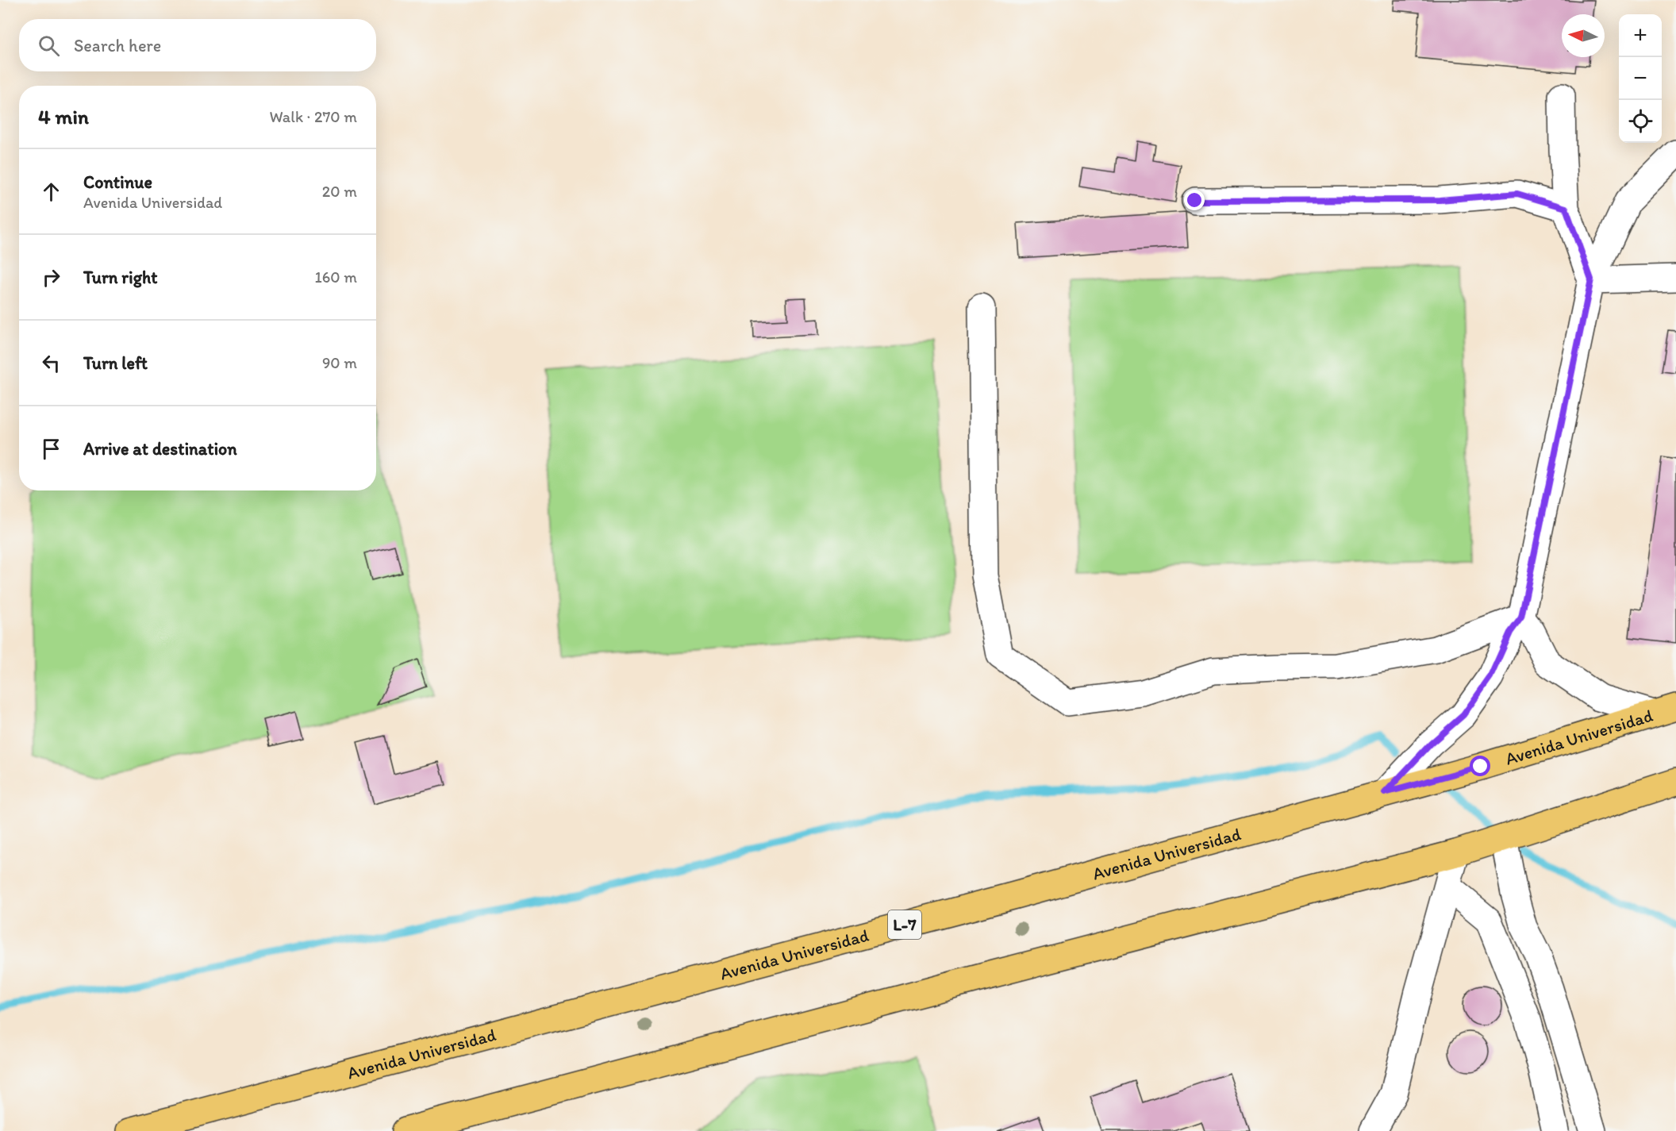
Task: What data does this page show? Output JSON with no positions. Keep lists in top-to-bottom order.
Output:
{
  "streets": {
    "main road": ["Avenida Universidad", "L-7"]
  },
  "north": "left",
  "page": {
    "map_buttons": ["+", "−"],
    "search": "Search here",
    "heading": ["4 min", "Walk · 270 m"],
    "list": [
      ["Continue", "Avenida Universidad", "20 m"],
      ["Turn right", "160 m"],
      ["Turn left", "90 m"],
      "Arrive at destination"
    ]
  }
}
